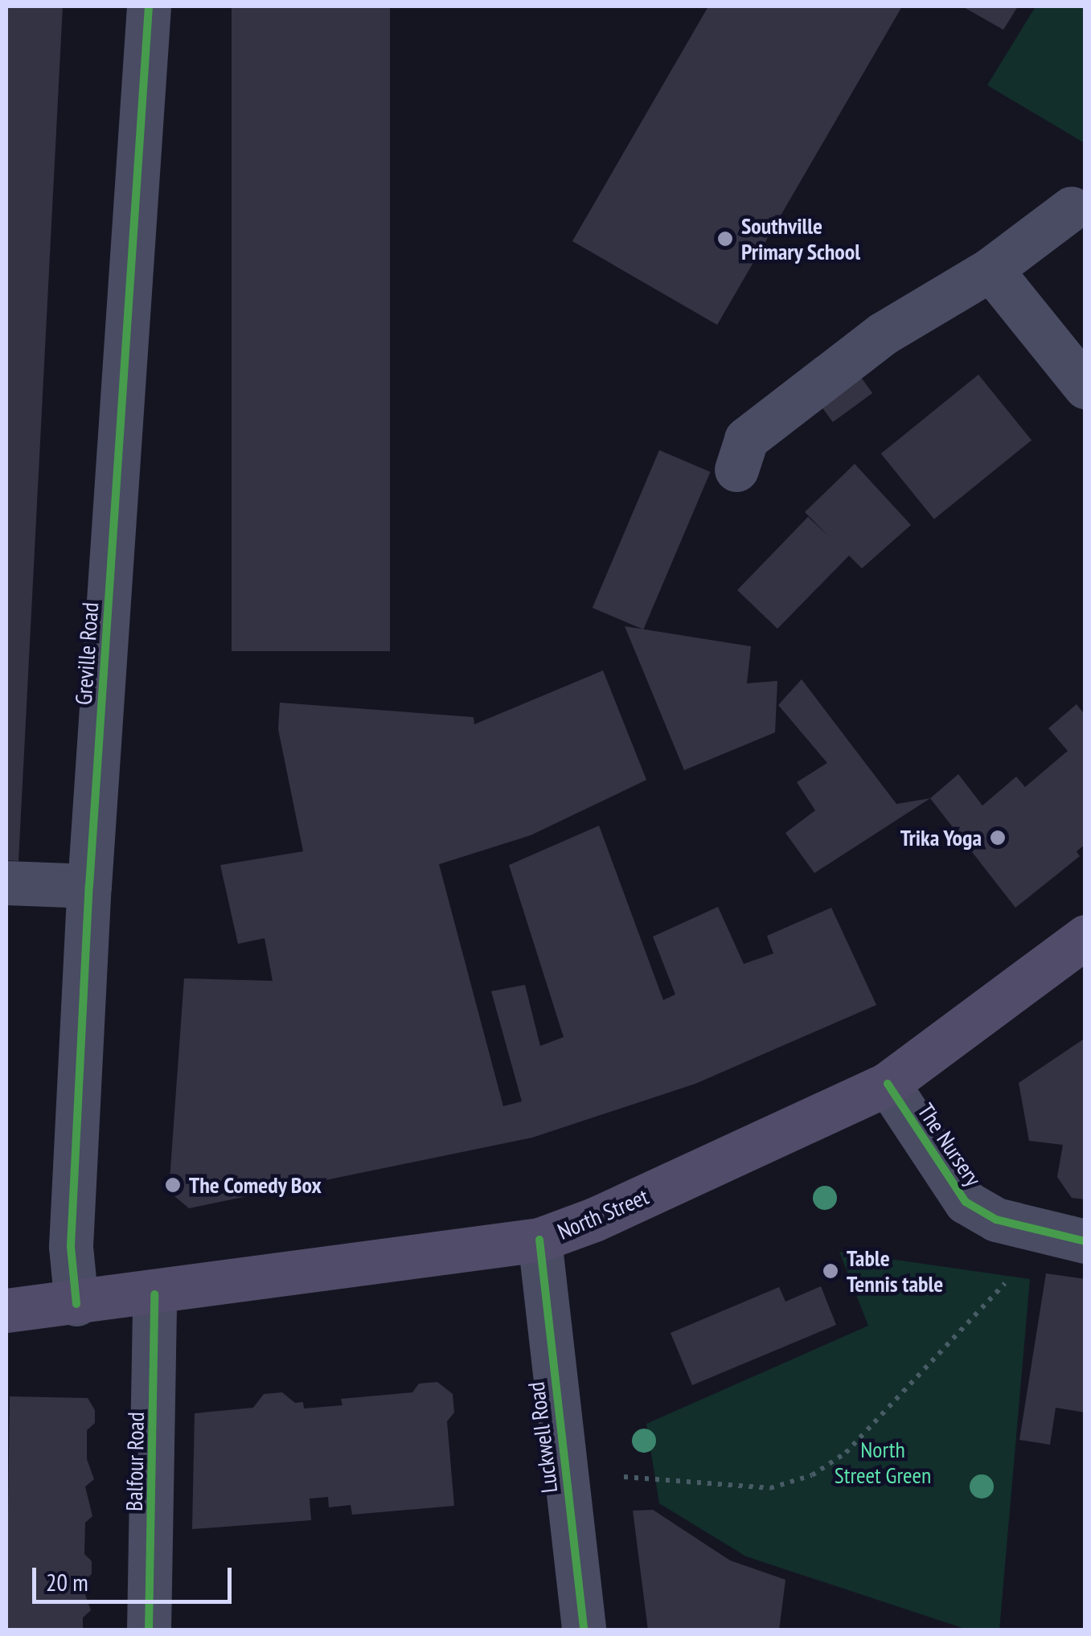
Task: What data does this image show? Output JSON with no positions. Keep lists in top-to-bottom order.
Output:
{
  "streets": {
    "main road": ["North Street"],
    "street": [
      "Greville Road",
      "The Nursery",
      "Luckwell Road",
      "Balfour Road"
    ]
  },
  "crossings": [
    ["Greville Road", "North Street"],
    ["The Nursery", "North Street"],
    ["North Street", "Luckwell Road"],
    ["North Street", "Balfour Road"]
  ],
  "parks": ["North Street Green"],
  "places": [
    "Southville Primary School",
    "Trika Yoga",
    "The Comedy Box",
    "Table Tennis table"
  ],
  "scale_bar": "20 m"
}
